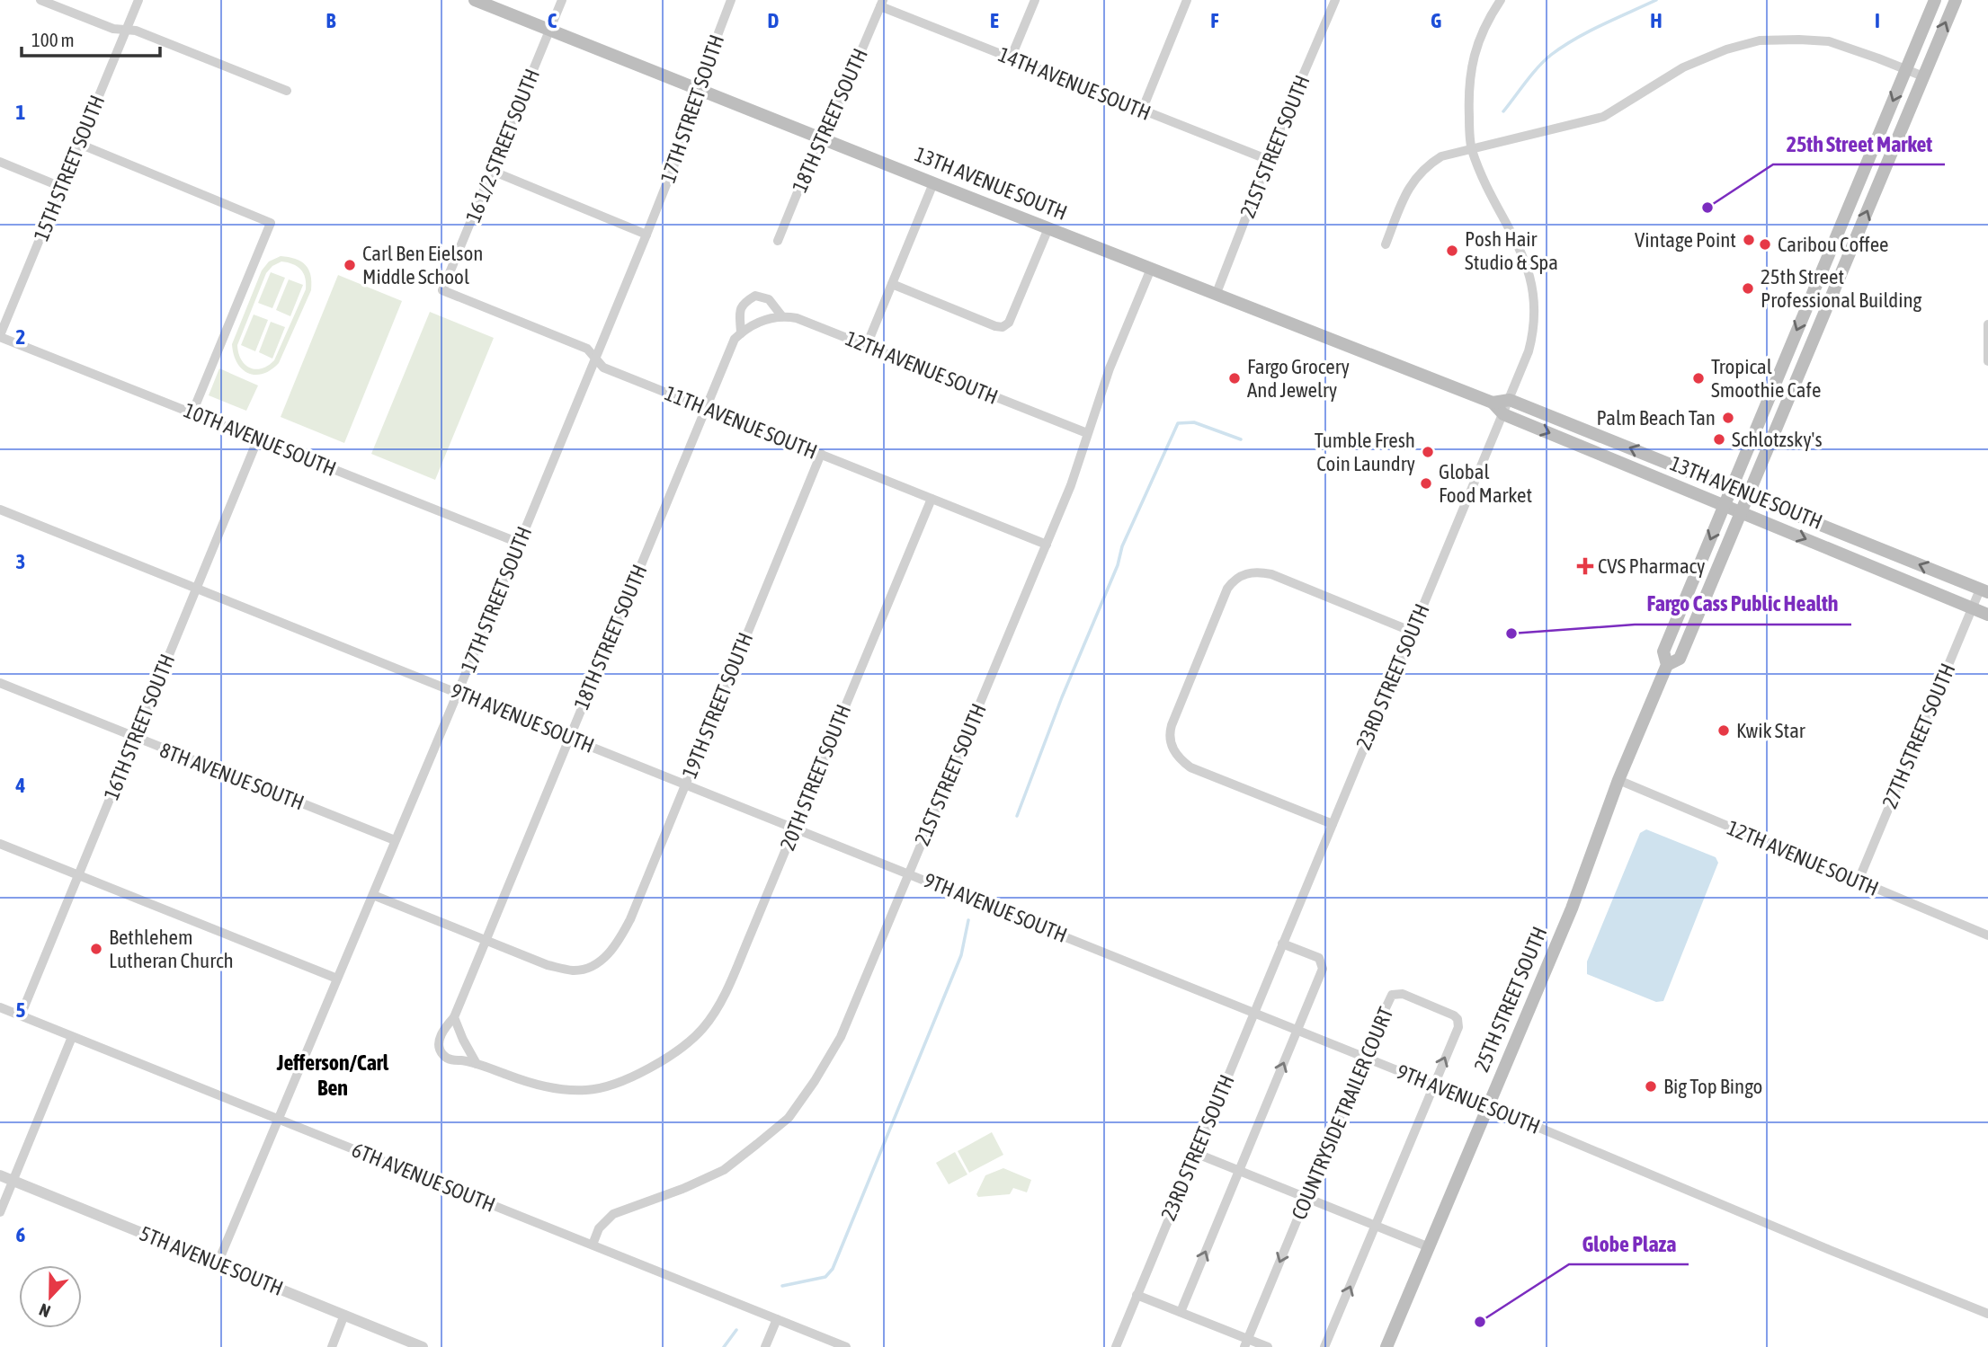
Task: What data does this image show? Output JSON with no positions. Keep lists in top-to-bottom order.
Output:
{
  "streets": {
    "main road": ["13TH AVENUE SOUTH", "25TH STREET SOUTH"],
    "street": [
      "14TH AVENUE SOUTH",
      "17TH STREET SOUTH",
      "18TH STREET SOUTH",
      "16 1/2 STREET SOUTH",
      "21ST STREET SOUTH",
      "15TH STREET SOUTH",
      "12TH AVENUE SOUTH",
      "11TH AVENUE SOUTH",
      "10TH AVENUE SOUTH",
      "23RD STREET SOUTH",
      "19TH STREET SOUTH",
      "9TH AVENUE SOUTH",
      "16TH STREET SOUTH",
      "27TH STREET SOUTH",
      "8TH AVENUE SOUTH",
      "20TH STREET SOUTH",
      "COUNTRYSIDE TRAILER COURT",
      "6TH AVENUE SOUTH",
      "5TH AVENUE SOUTH"
    ]
  },
  "crossings": [
    ["14TH AVENUE SOUTH", "18TH STREET SOUTH"],
    ["14TH AVENUE SOUTH", "21ST STREET SOUTH"],
    ["17TH STREET SOUTH", "13TH AVENUE SOUTH"],
    ["17TH STREET SOUTH", "11TH AVENUE SOUTH"],
    ["17TH STREET SOUTH", "10TH AVENUE SOUTH"],
    ["17TH STREET SOUTH", "9TH AVENUE SOUTH"],
    ["17TH STREET SOUTH", "8TH AVENUE SOUTH"],
    ["17TH STREET SOUTH", "6TH AVENUE SOUTH"],
    ["17TH STREET SOUTH", "5TH AVENUE SOUTH"],
    ["18TH STREET SOUTH", "13TH AVENUE SOUTH"],
    ["18TH STREET SOUTH", "12TH AVENUE SOUTH"],
    ["18TH STREET SOUTH", "11TH AVENUE SOUTH"],
    ["18TH STREET SOUTH", "19TH STREET SOUTH"],
    ["18TH STREET SOUTH", "9TH AVENUE SOUTH"],
    ["18TH STREET SOUTH", "20TH STREET SOUTH"],
    ["16 1/2 STREET SOUTH", "13TH AVENUE SOUTH"],
    ["16 1/2 STREET SOUTH", "11TH AVENUE SOUTH"],
    ["21ST STREET SOUTH", "13TH AVENUE SOUTH"],
    ["21ST STREET SOUTH", "12TH AVENUE SOUTH"],
    ["21ST STREET SOUTH", "11TH AVENUE SOUTH"],
    ["21ST STREET SOUTH", "9TH AVENUE SOUTH"],
    ["21ST STREET SOUTH", "6TH AVENUE SOUTH"],
    ["15TH STREET SOUTH", "10TH AVENUE SOUTH"],
    ["13TH AVENUE SOUTH", "23RD STREET SOUTH"],
    ["13TH AVENUE SOUTH", "27TH STREET SOUTH"],
    ["13TH AVENUE SOUTH", "25TH STREET SOUTH"],
    ["12TH AVENUE SOUTH", "27TH STREET SOUTH"],
    ["12TH AVENUE SOUTH", "25TH STREET SOUTH"],
    ["11TH AVENUE SOUTH", "19TH STREET SOUTH"],
    ["11TH AVENUE SOUTH", "20TH STREET SOUTH"],
    ["10TH AVENUE SOUTH", "16TH STREET SOUTH"],
    ["23RD STREET SOUTH", "9TH AVENUE SOUTH"],
    ["19TH STREET SOUTH", "9TH AVENUE SOUTH"],
    ["9TH AVENUE SOUTH", "16TH STREET SOUTH"],
    ["9TH AVENUE SOUTH", "20TH STREET SOUTH"],
    ["9TH AVENUE SOUTH", "25TH STREET SOUTH"],
    ["9TH AVENUE SOUTH", "COUNTRYSIDE TRAILER COURT"],
    ["16TH STREET SOUTH", "8TH AVENUE SOUTH"],
    ["16TH STREET SOUTH", "6TH AVENUE SOUTH"]
  ],
  "districts": ["Jefferson/Carl Ben"],
  "places": {
    "other": [
      "25th Street Market",
      "Vintage Point",
      "Caribou Coffee",
      "Posh Hair Studio & Spa",
      "Carl Ben Eielson Middle School",
      "25th Street Professional Building",
      "Fargo Grocery And Jewelry",
      "Tropical Smoothie Cafe",
      "Palm Beach Tan",
      "Schlotzsky's",
      "Tumble Fresh Coin Laundry",
      "Global Food Market",
      "Fargo Cass Public Health",
      "Kwik Star",
      "Bethlehem Lutheran Church",
      "Big Top Bingo",
      "Globe Plaza"
    ],
    "health": ["CVS Pharmacy"]
  },
  "scale_bar": "100 m",
  "north": "bottom",
  "grid": {
    "columns": [
      "B",
      "C",
      "D",
      "E",
      "F",
      "G",
      "H",
      "I"
    ],
    "rows": [
      "1",
      "2",
      "3",
      "4",
      "5",
      "6"
    ]
  }
}
